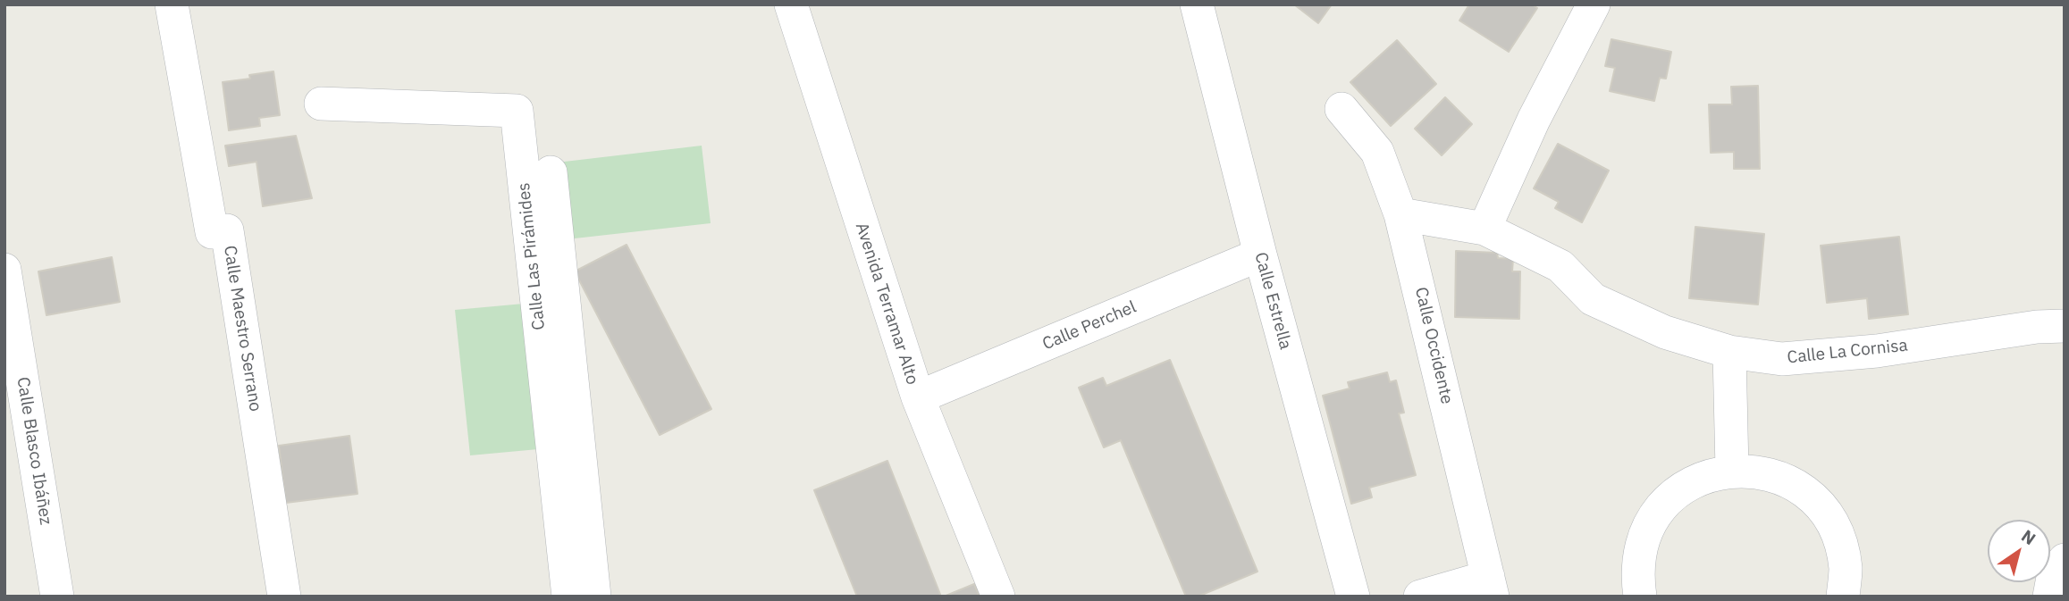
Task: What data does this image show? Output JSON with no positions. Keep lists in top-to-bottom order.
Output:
{
  "streets": {
    "street": [
      "Calle Las Pirámides",
      "Calle Estrella",
      "Avenida Terramar Alto",
      "Calle Perchel",
      "Calle Maestro Serrano",
      "Calle Occidente",
      "Calle La Cornisa",
      "Calle Blasco Ibáñez"
    ]
  },
  "crossings": [
    ["Calle Estrella", "Calle Perchel"],
    ["Avenida Terramar Alto", "Calle Perchel"],
    ["Calle Occidente", "Calle La Cornisa"]
  ],
  "north": "top right"
}
